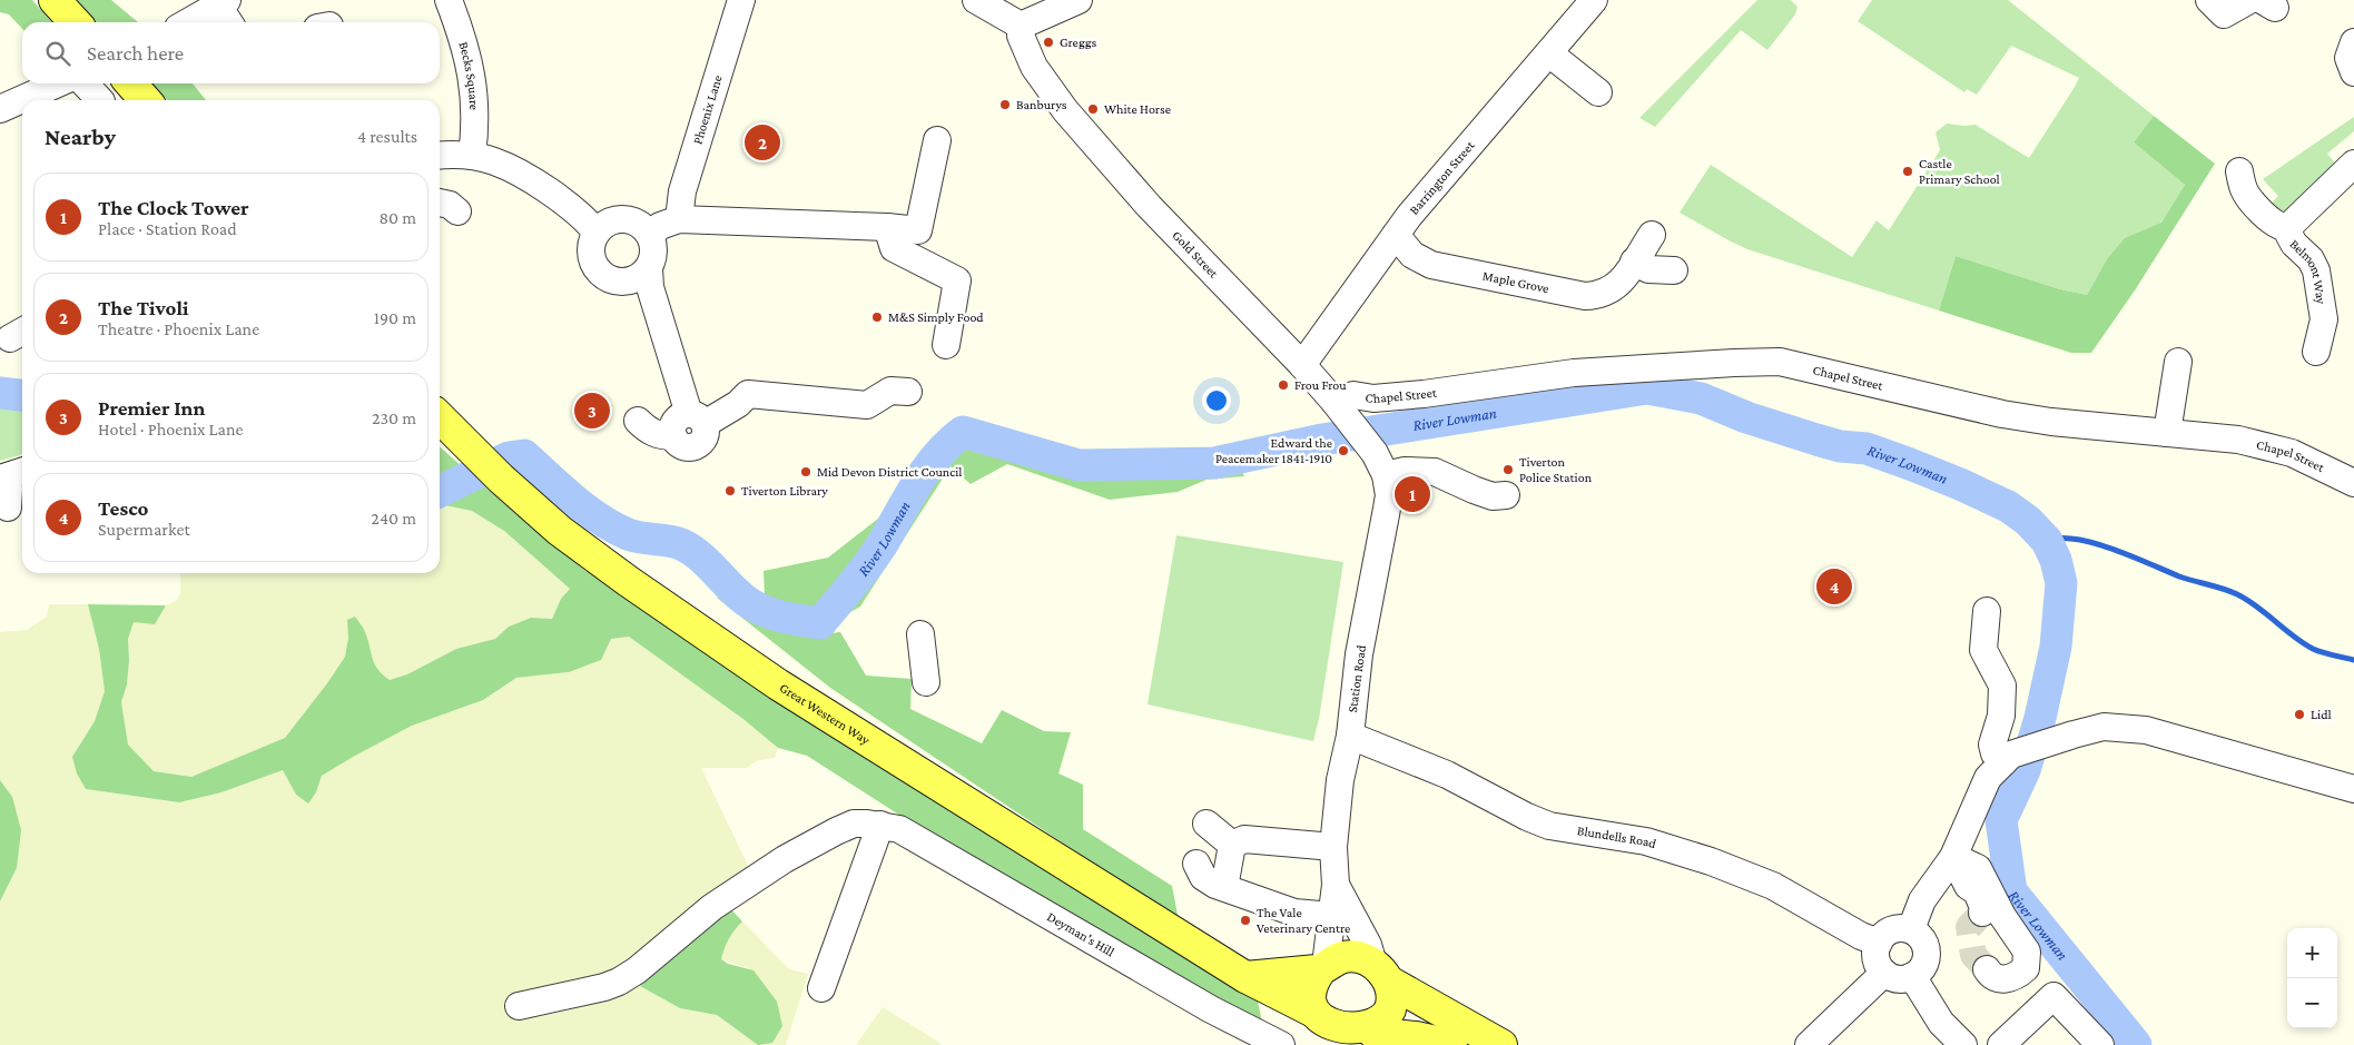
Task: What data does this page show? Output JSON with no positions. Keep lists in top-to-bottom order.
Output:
{
  "streets": {
    "main road": ["Great Western Way"],
    "street": [
      "Becks Square",
      "Phoenix Lane",
      "Barrington Street",
      "Gold Street",
      "Belmont Way",
      "Maple Grove",
      "Chapel Street",
      "Station Road",
      "Blundells Road",
      "Deyman's Hill"
    ]
  },
  "crossings": [
    ["Barrington Street", "Gold Street"],
    ["Barrington Street", "Maple Grove"],
    ["Gold Street", "Chapel Street"],
    ["Gold Street", "Station Road"],
    ["Station Road", "Great Western Way"],
    ["Station Road", "Blundells Road"]
  ],
  "water": ["River Lowman"],
  "places": [
    "Greggs",
    "Banburys",
    "White Horse",
    "Castle Primary School",
    "M&S Simply Food",
    "Frou Frou",
    "Edward the Peacemaker 1841-1910",
    "Tiverton Police Station",
    "Mid Devon District Council",
    "Tiverton Library",
    "Lidl",
    "The Vale Veterinary Centre"
  ],
  "page": {
    "search": "Search here",
    "heading": ["Nearby", "4 results"],
    "pins": [
      "2",
      "3",
      "1",
      "4"
    ],
    "list": [
      {
        "mark": "1",
        "name": "The Clock Tower",
        "note": "Place · Station Road",
        "value": "80 m"
      },
      {
        "mark": "2",
        "name": "The Tivoli",
        "note": "Theatre · Phoenix Lane",
        "value": "190 m"
      },
      {
        "mark": "3",
        "name": "Premier Inn",
        "note": "Hotel · Phoenix Lane",
        "value": "230 m"
      },
      {
        "mark": "4",
        "name": "Tesco",
        "note": "Supermarket",
        "value": "240 m"
      }
    ],
    "map_buttons": ["+", "−"]
  }
}
